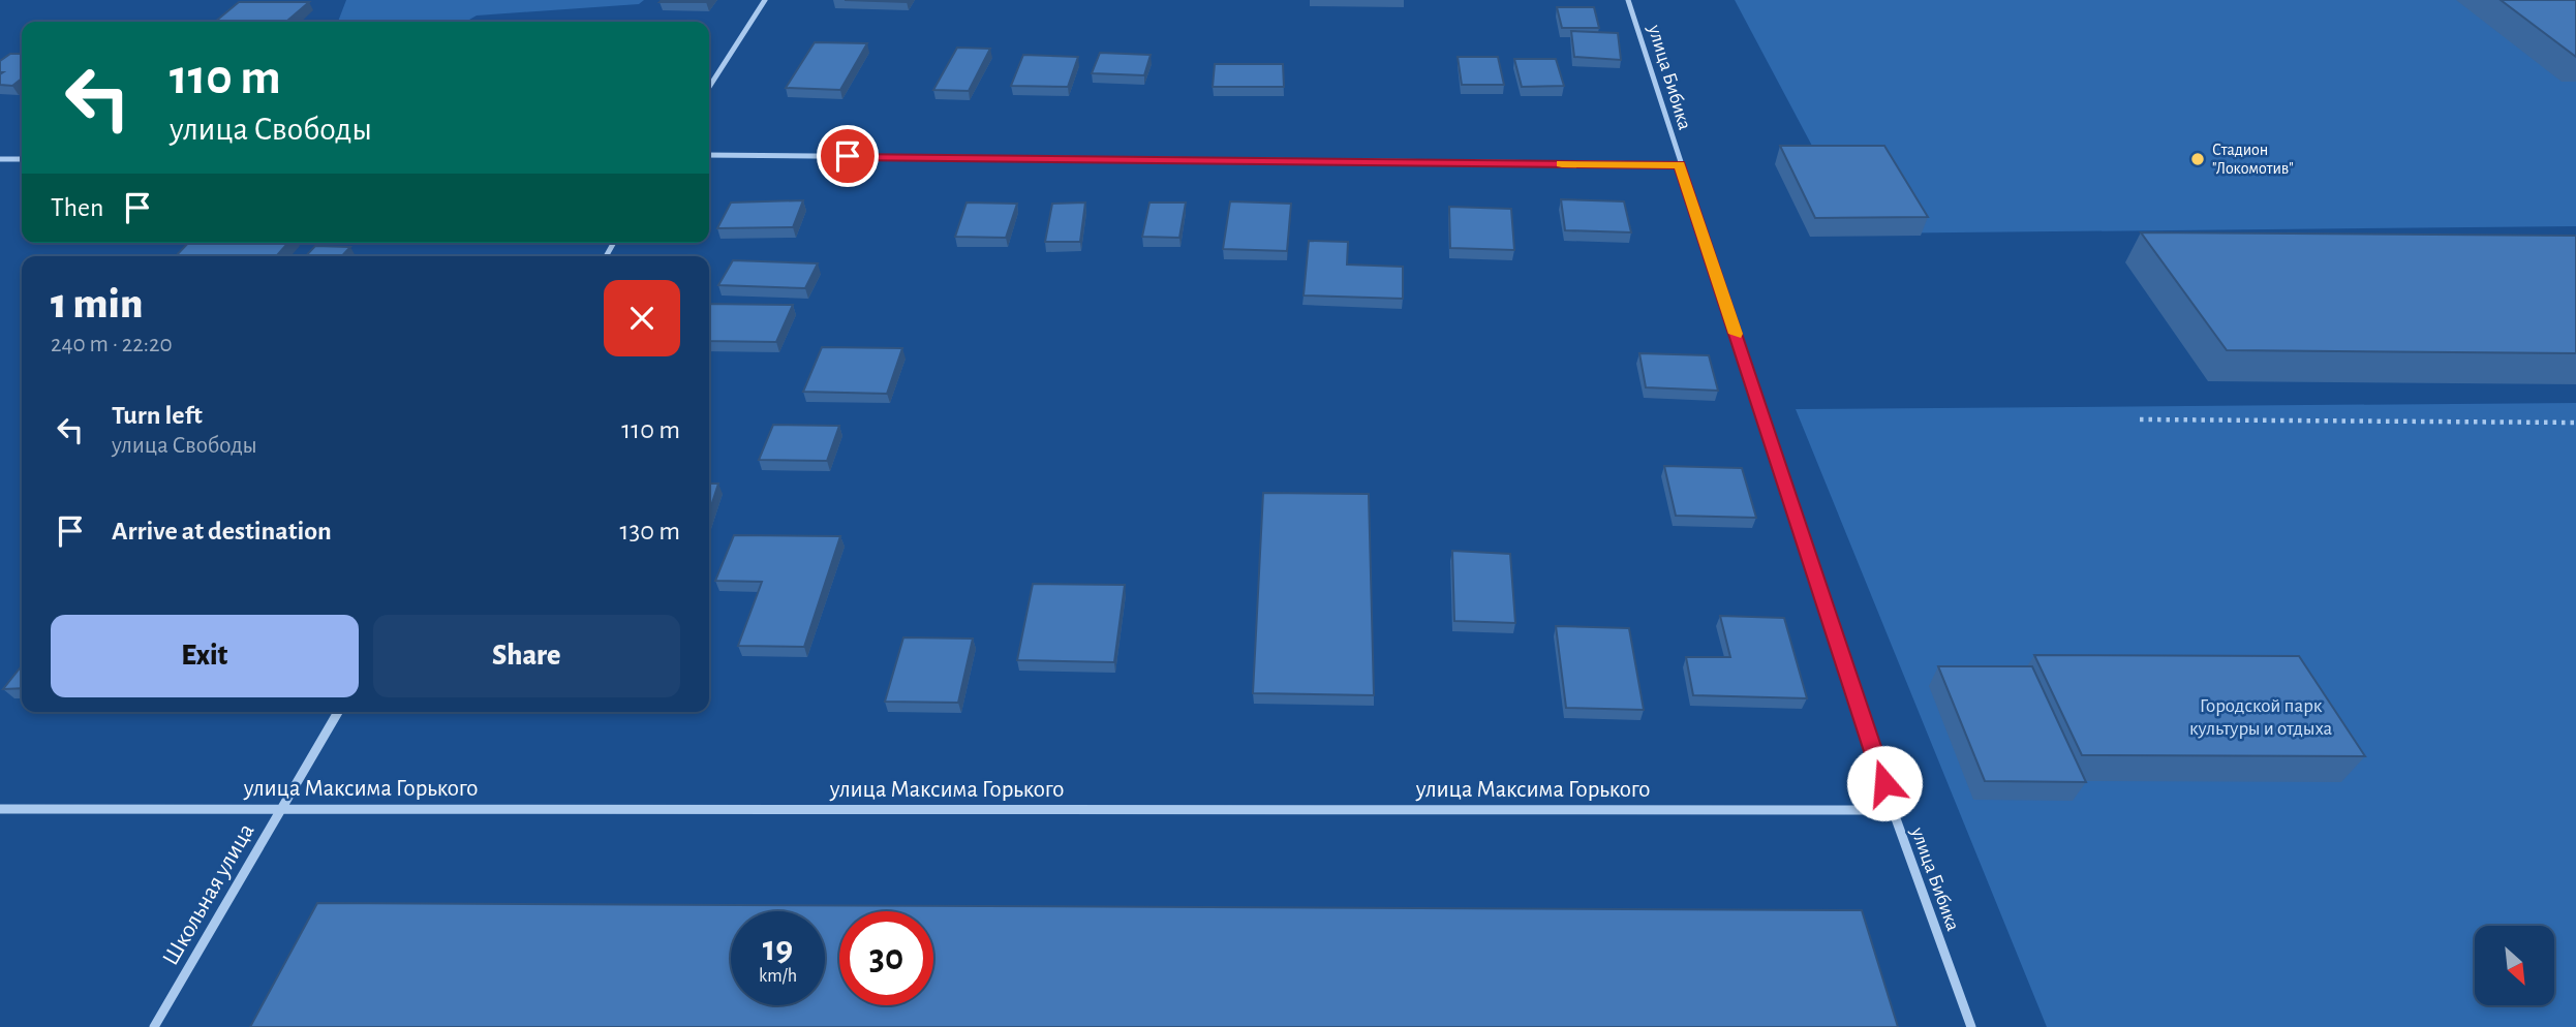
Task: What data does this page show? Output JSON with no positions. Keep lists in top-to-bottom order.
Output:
{
  "streets": {
    "street": ["улица Бибика", "улица Максима Горького", "Школьная улица"]
  },
  "crossings": [
    ["улица Бибика", "улица Максима Горького"],
    ["улица Максима Горького", "Школьная улица"]
  ],
  "parks": ["Городской парк культуры и отдыха"],
  "places": ["Стадион \"Локомотив\""],
  "north": "bottom right",
  "page": {
    "turn": ["110 m", "улица Свободы"],
    "then": "Then",
    "heading": ["1 min", "240 m · 22:20"],
    "list": [
      {
        "name": "Turn left",
        "note": "улица Свободы",
        "value": "110 m"
      },
      {
        "name": "Arrive at destination",
        "value": "130 m"
      }
    ],
    "buttons": ["Exit", "Share"],
    "speed": "19 km/h",
    "limit": "30"
  }
}
